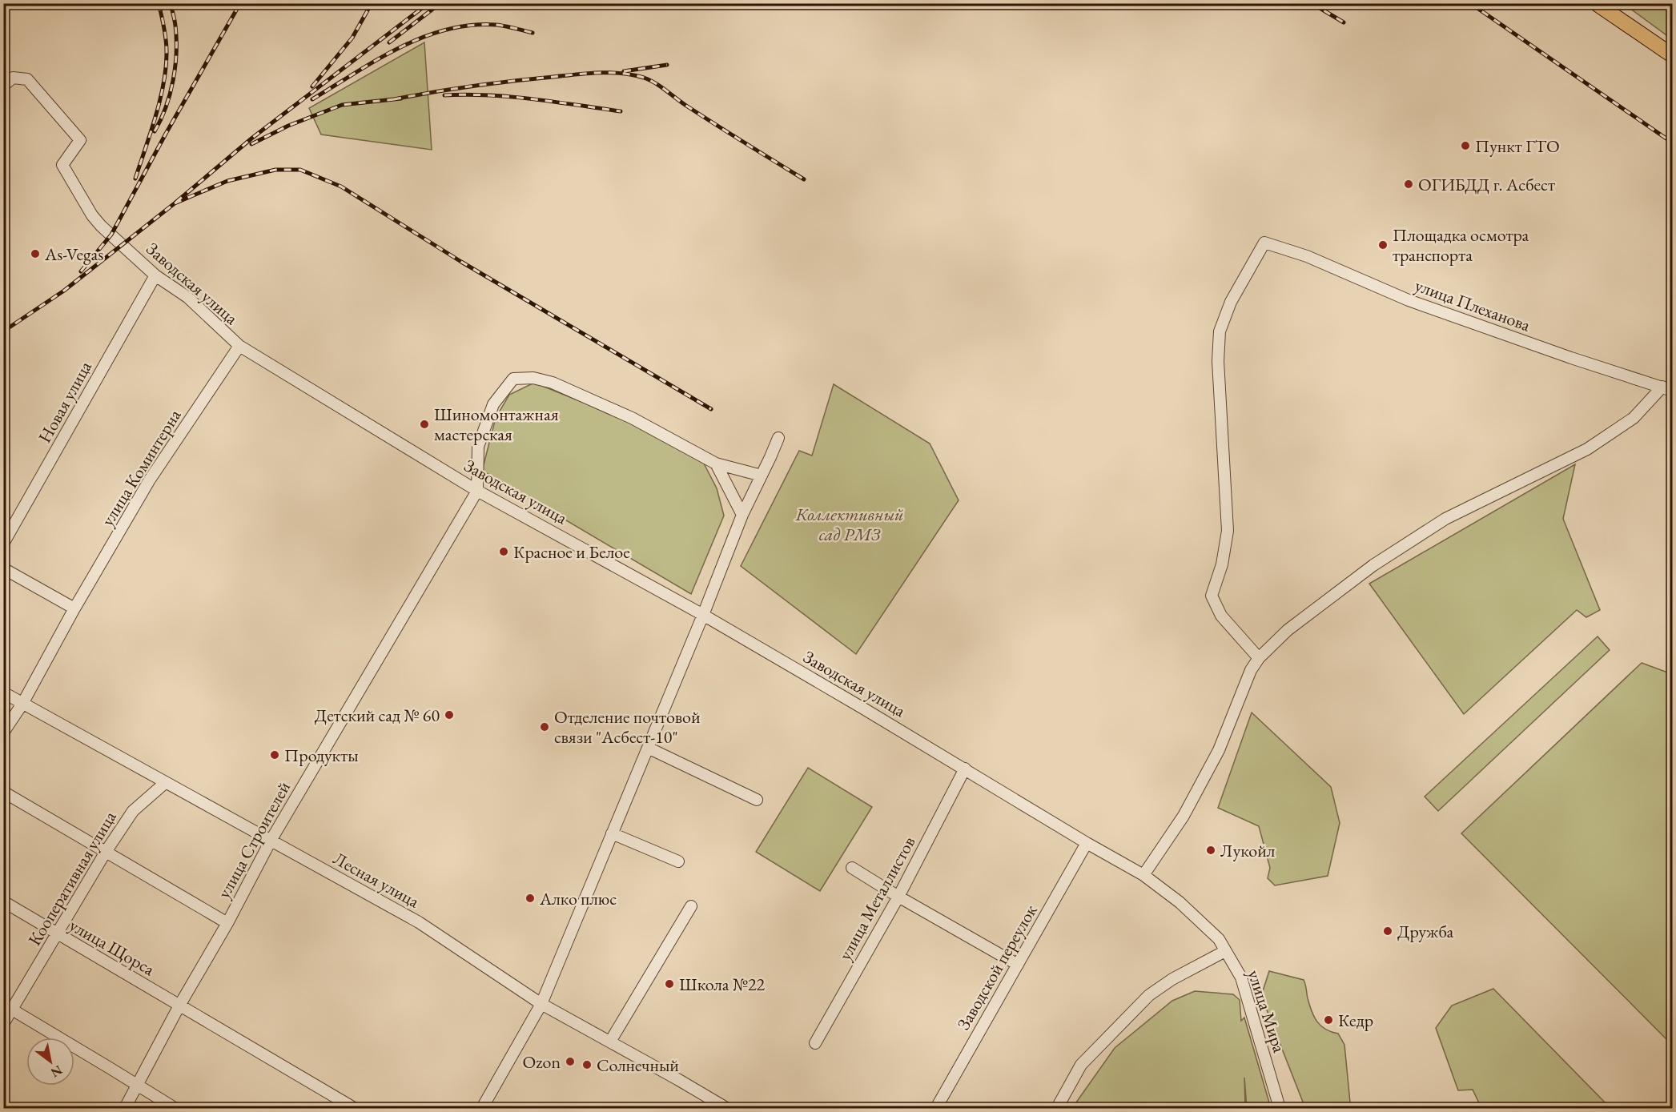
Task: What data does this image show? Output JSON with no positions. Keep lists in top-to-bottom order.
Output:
{
  "streets": {
    "street": [
      "Заводская улица",
      "улица Плеханова",
      "Новая улица",
      "улица Коминтерна",
      "улица Строителей",
      "Кооперативная улица",
      "Лесная улица",
      "улица Металлистов",
      "улица Щорса",
      "Заводской переулок",
      "улица Мира"
    ]
  },
  "crossings": [
    ["Заводская улица", "Новая улица"],
    ["Заводская улица", "улица Коминтерна"],
    ["Заводская улица", "улица Строителей"],
    ["Заводская улица", "улица Металлистов"],
    ["Заводская улица", "Заводской переулок"],
    ["Заводская улица", "улица Мира"],
    ["улица Коминтерна", "Лесная улица"],
    ["улица Строителей", "Лесная улица"],
    ["улица Строителей", "улица Щорса"],
    ["Кооперативная улица", "Лесная улица"],
    ["Кооперативная улица", "улица Щорса"]
  ],
  "parks": ["Коллективный сад РМЗ"],
  "places": [
    "Пункт ГТО",
    "ОГИБДД г. Асбест",
    "Площадка осмотра транспорта",
    "As-Vegas",
    "Шиномонтажная мастерская",
    "Красное и Белое",
    "Детский сад № 60",
    "Отделение почтовой связи \"Асбест-10\"",
    "Продукты",
    "Лукойл",
    "Алко плюс",
    "Дружба",
    "Школа №22",
    "Кедр",
    "Ozon",
    "Солнечный"
  ],
  "north": "bottom right"
}
